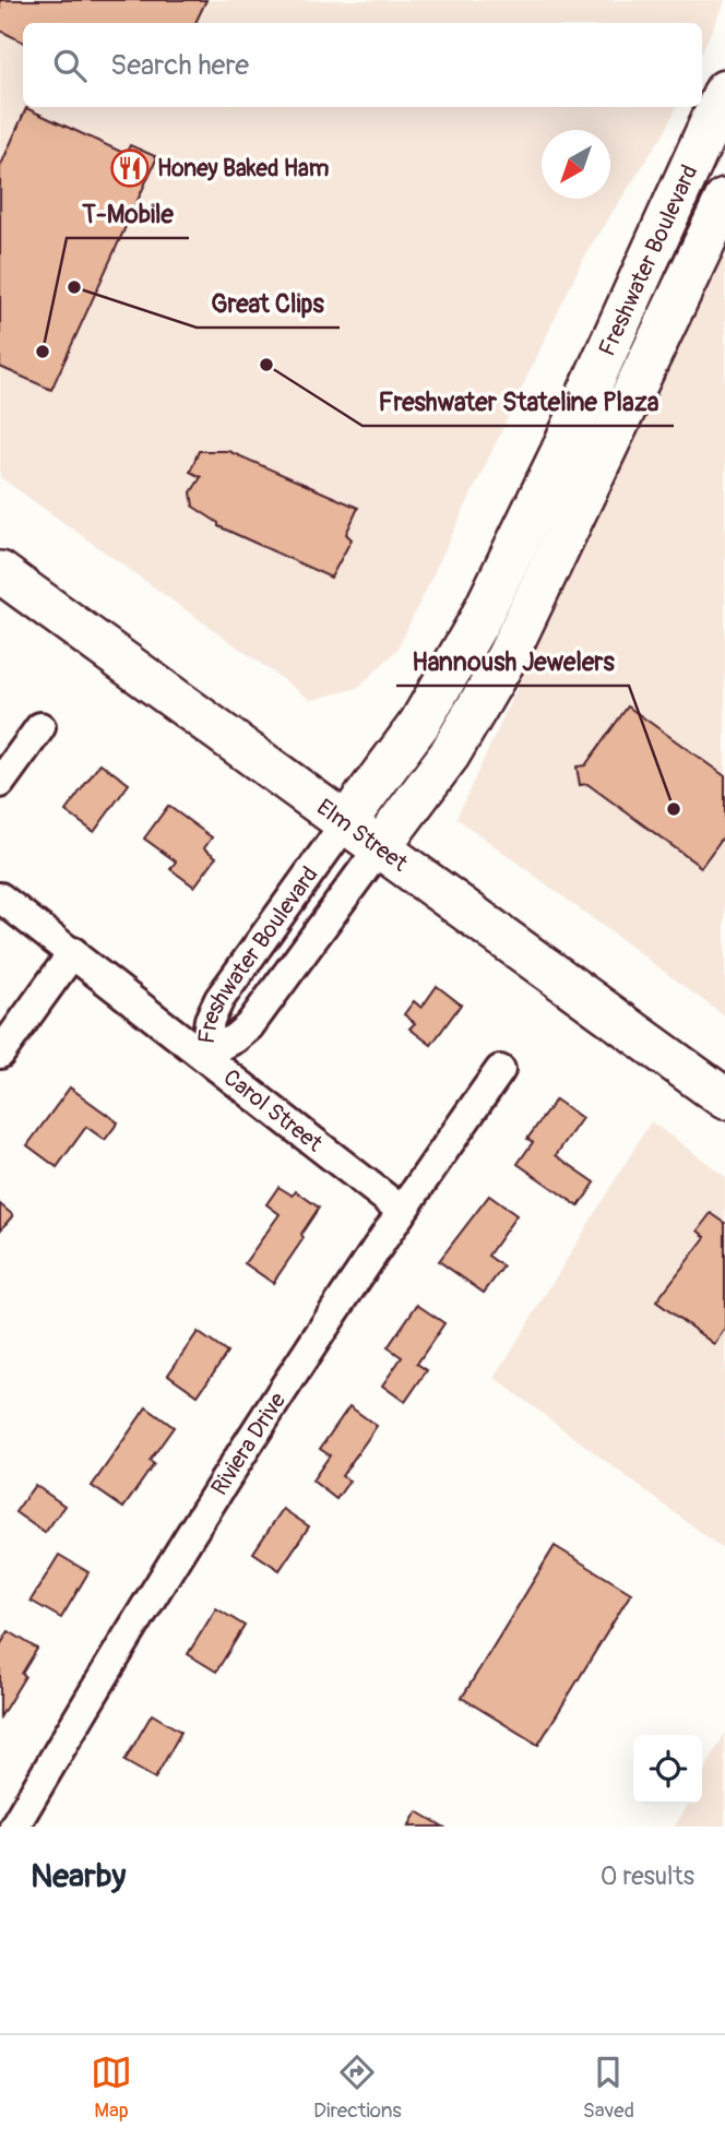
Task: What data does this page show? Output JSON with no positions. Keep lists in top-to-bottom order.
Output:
{
  "streets": {
    "street": [
      "Freshwater Boulevard",
      "Elm Street",
      "Carol Street",
      "Riviera Drive"
    ]
  },
  "crossings": [
    ["Freshwater Boulevard", "Elm Street"],
    ["Freshwater Boulevard", "Carol Street"],
    ["Carol Street", "Riviera Drive"]
  ],
  "places": {
    "restaurant": ["Honey Baked Ham"],
    "other": [
      "Great Clips",
      "T-Mobile",
      "Freshwater Stateline Plaza",
      "Hannoush Jewelers"
    ]
  },
  "north": "bottom left",
  "page": {
    "search": "Search here",
    "heading": ["Nearby", "0 results"],
    "nav": ["Map", "Directions", "Saved"]
  }
}
